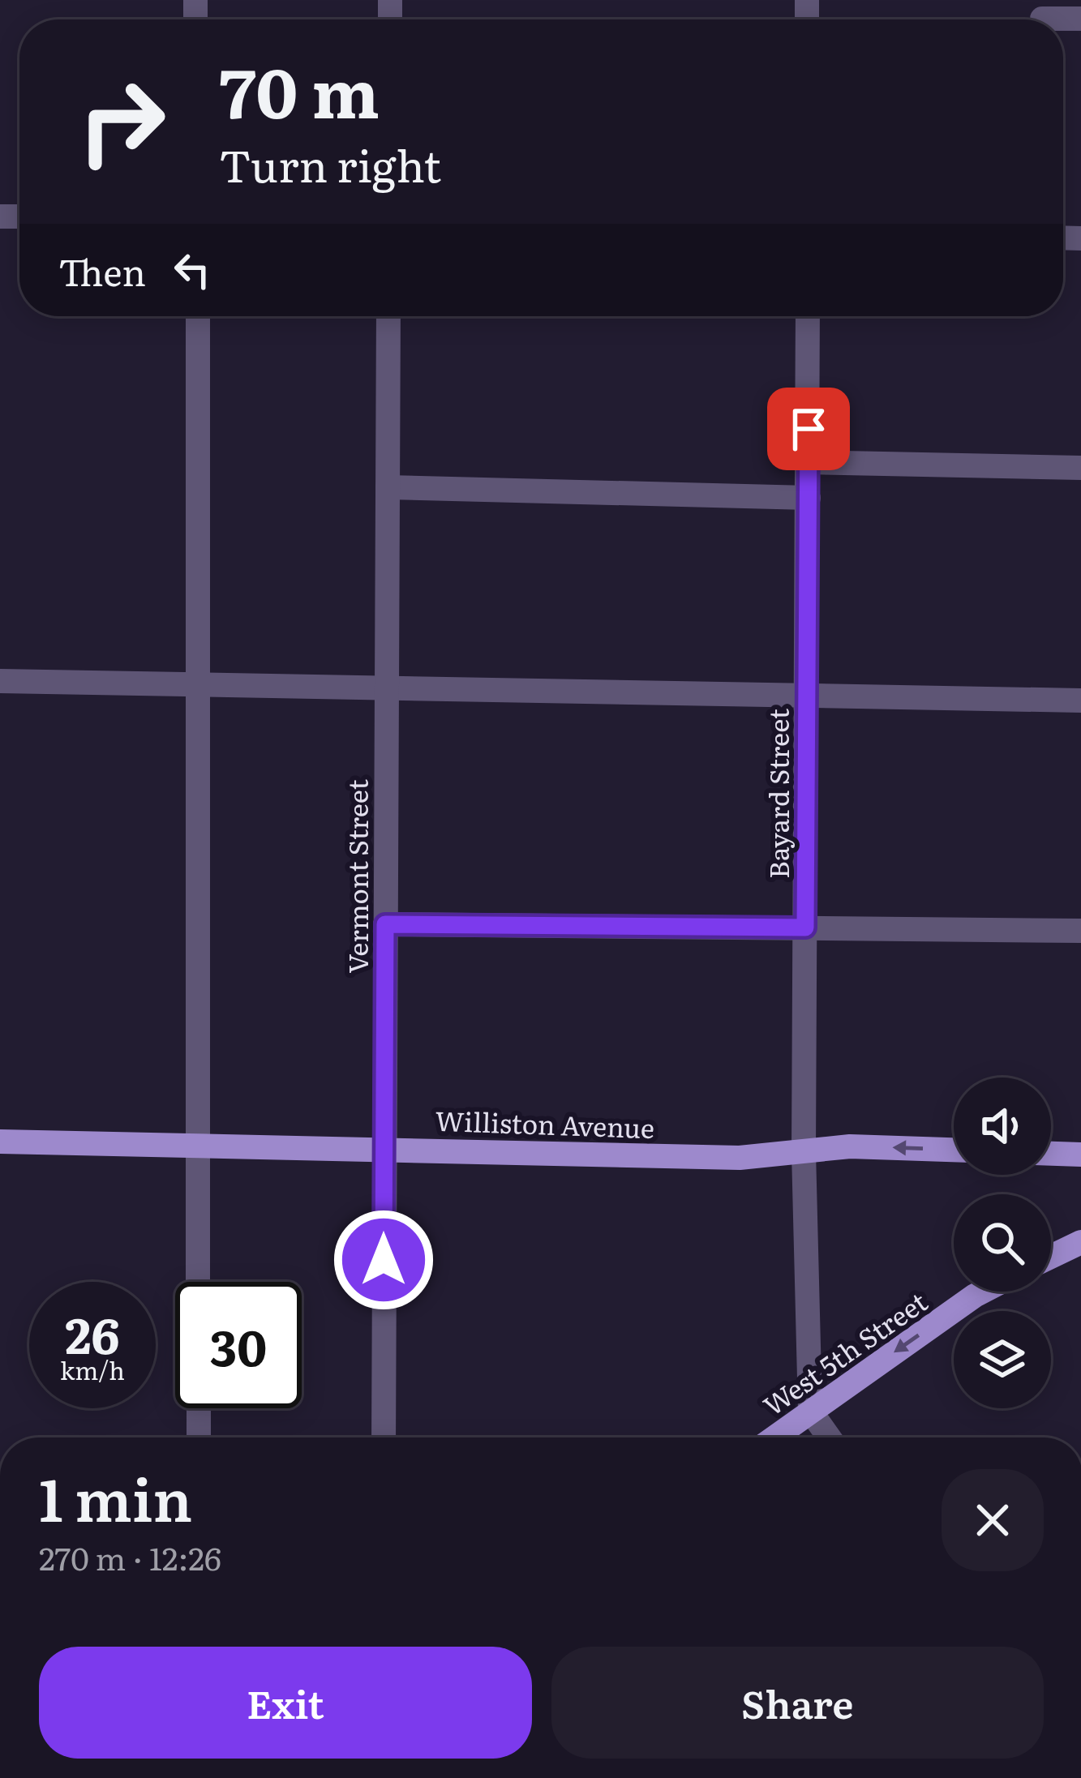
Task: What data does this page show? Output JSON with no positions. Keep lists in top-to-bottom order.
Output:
{
  "streets": {
    "main road": ["Williston Avenue", "West 5th Street"],
    "street": ["Bayard Street", "Vermont Street"]
  },
  "crossings": [
    ["Bayard Street", "Williston Avenue"],
    ["Bayard Street", "West 5th Street"],
    ["Vermont Street", "Williston Avenue"]
  ],
  "one_way": ["West 5th Street"],
  "page": {
    "turn": ["70 m", "Turn right"],
    "then": "Then",
    "speed": "26 km/h",
    "limit": "30",
    "heading": ["1 min", "270 m · 12:26"],
    "buttons": ["Exit", "Share"]
  }
}
